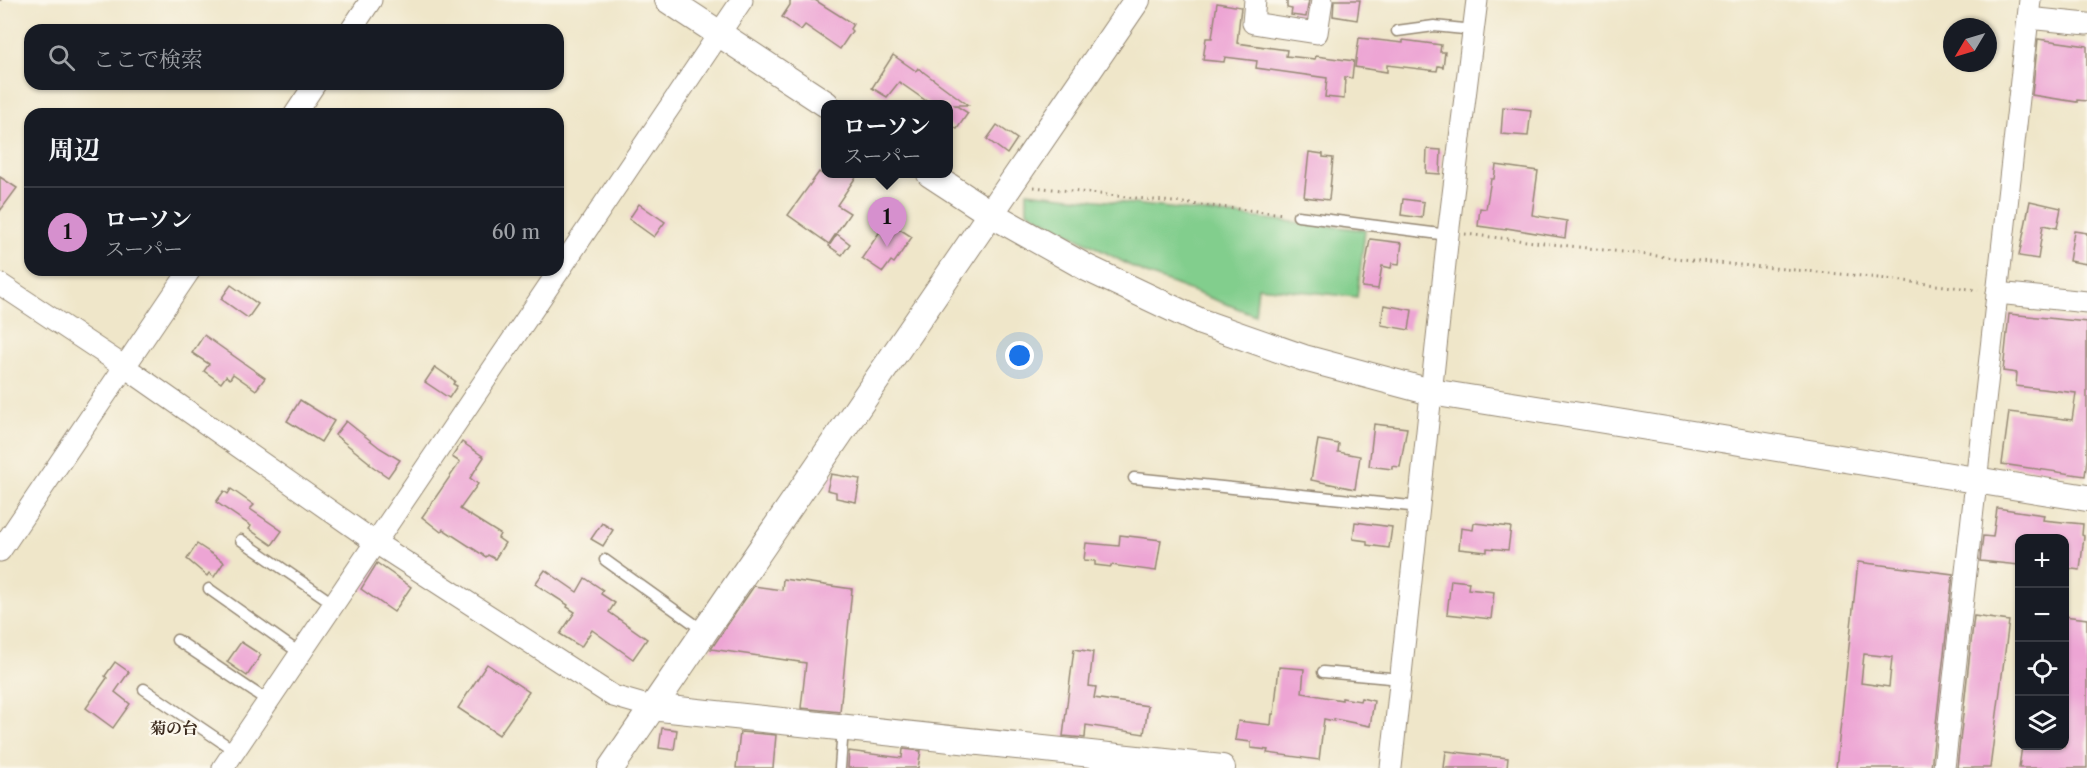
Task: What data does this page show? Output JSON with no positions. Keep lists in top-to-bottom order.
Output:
{
  "districts": ["菊の台"],
  "north": "bottom left",
  "page": {
    "search": "ここで検索",
    "popup": ["ローソン", "スーパー"],
    "heading": "周辺",
    "list": [
      {
        "mark": "1",
        "name": "ローソン",
        "note": "スーパー",
        "value": "60 m"
      }
    ],
    "pins": "1",
    "map_buttons": ["+", "−"]
  }
}
